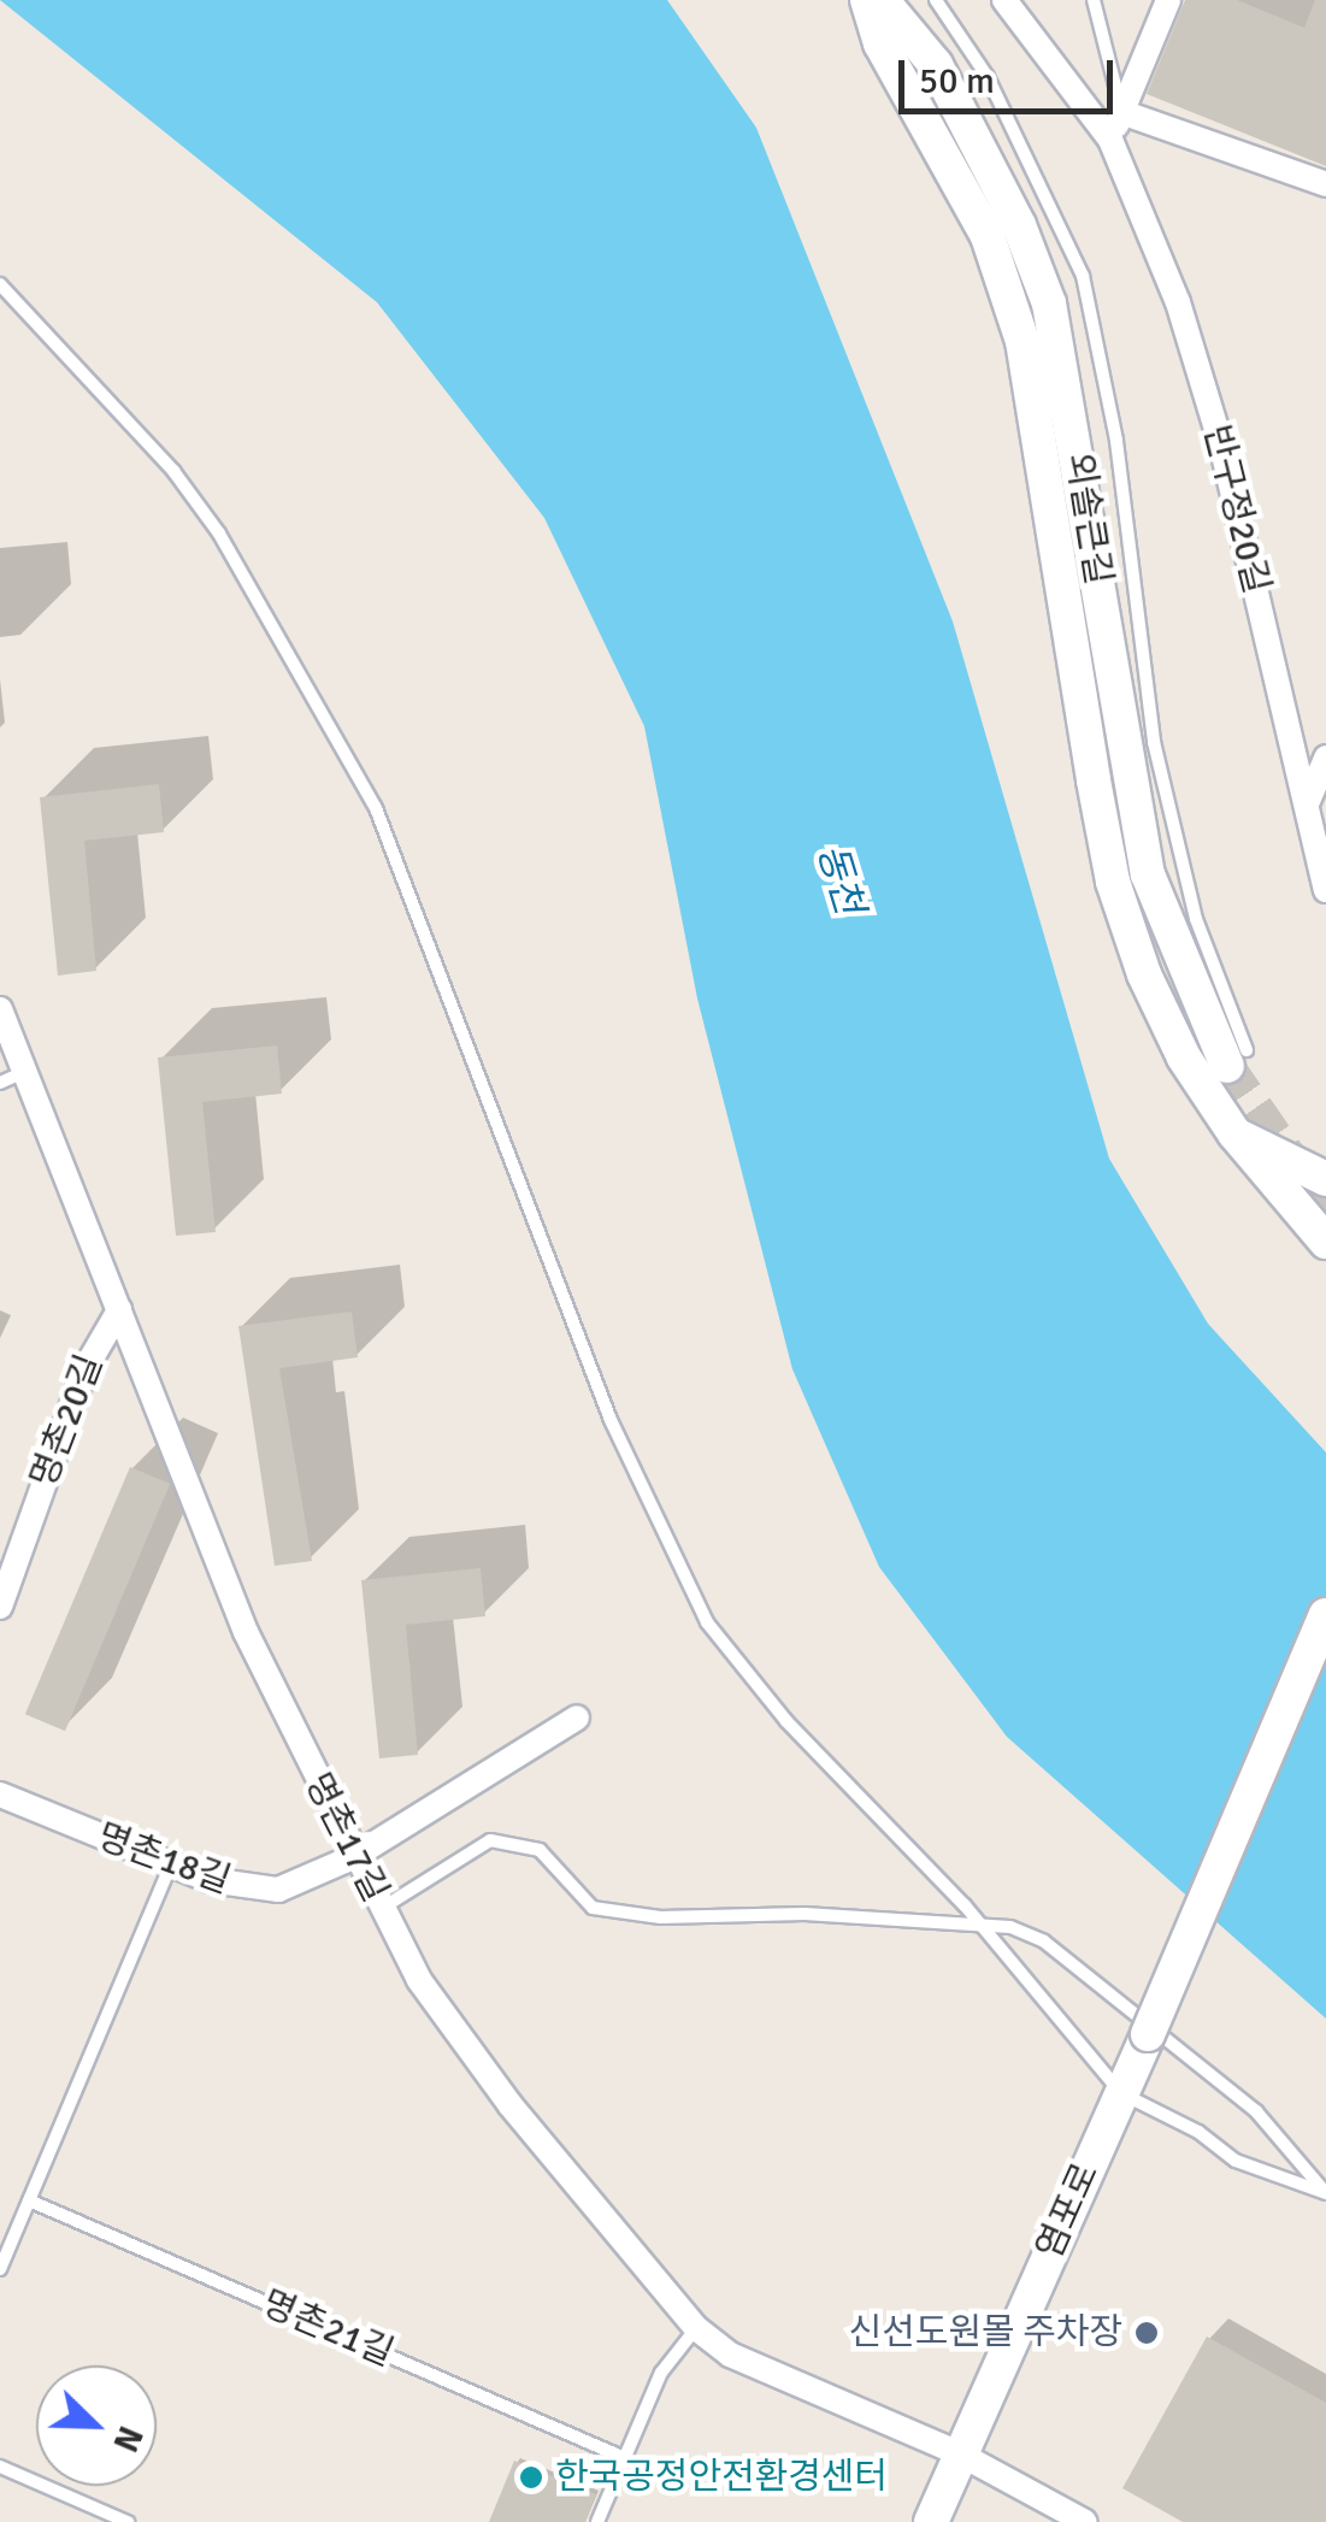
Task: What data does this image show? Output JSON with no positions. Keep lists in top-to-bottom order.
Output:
{
  "streets": {
    "street": [
      "반구정20길",
      "외솔큰길",
      "명촌20길",
      "명촌17길",
      "명촌18길",
      "염포로"
    ],
    "lane": ["명촌21길"]
  },
  "crossings": [
    ["명촌20길", "명촌17길"],
    ["명촌17길", "명촌18길"],
    ["명촌17길", "염포로"]
  ],
  "water": ["동천"],
  "places": ["신선도원몰 주차장", "한국공정안전환경센터"],
  "scale_bar": "50 m",
  "north": "bottom right"
}
